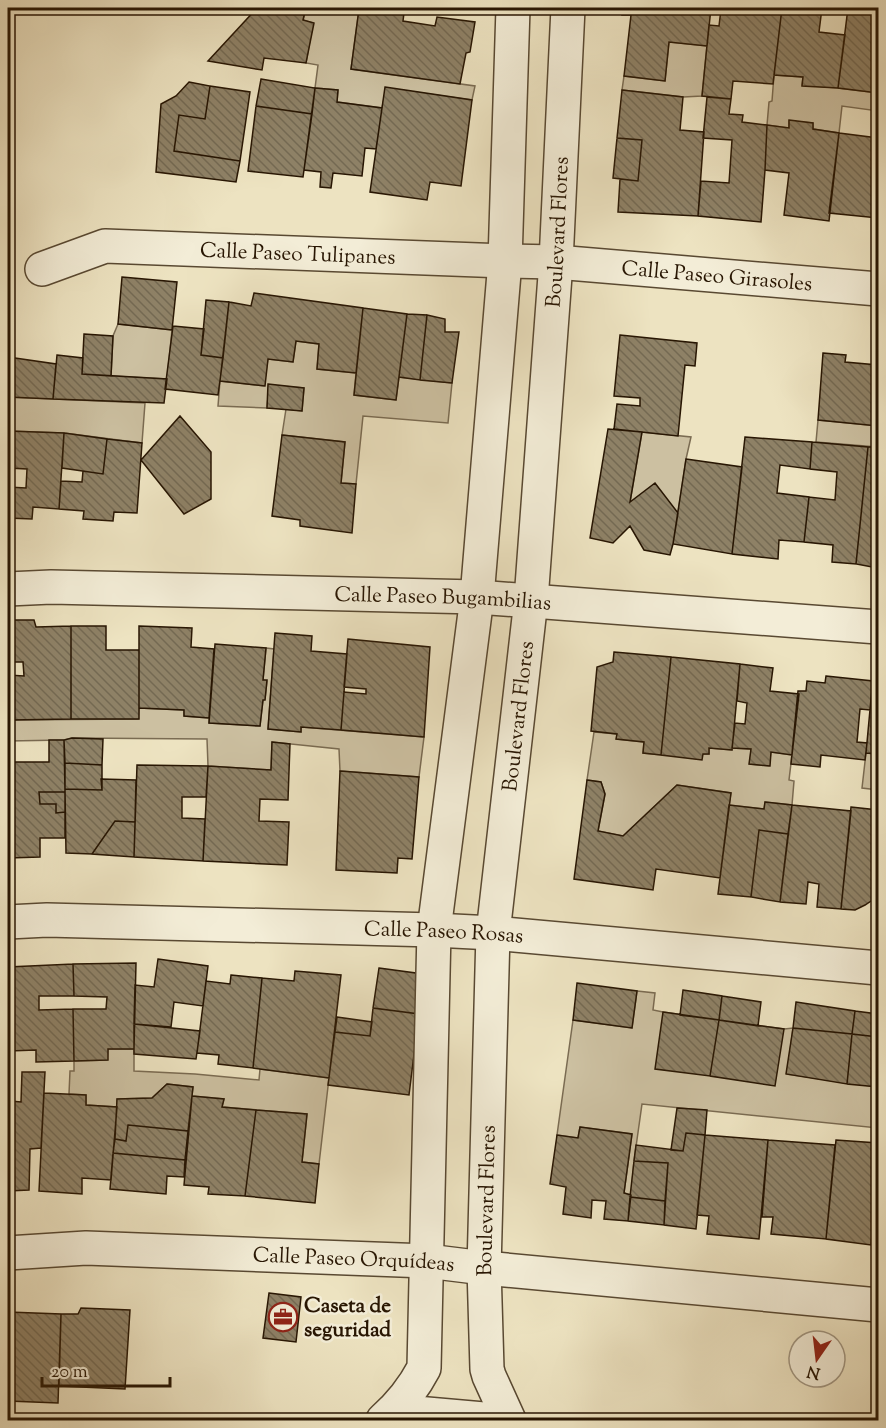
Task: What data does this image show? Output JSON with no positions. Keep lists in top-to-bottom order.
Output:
{
  "streets": {
    "street": [
      "Boulevard Flores",
      "Calle Paseo Tulipanes",
      "Calle Paseo Girasoles",
      "Calle Paseo Bugambilias",
      "Calle Paseo Rosas",
      "Calle Paseo Orquídeas"
    ]
  },
  "crossings": [
    ["Boulevard Flores", "Calle Paseo Tulipanes"],
    ["Boulevard Flores", "Calle Paseo Girasoles"],
    ["Boulevard Flores", "Calle Paseo Bugambilias"],
    ["Boulevard Flores", "Calle Paseo Rosas"],
    ["Boulevard Flores", "Calle Paseo Orquídeas"],
    ["Calle Paseo Tulipanes", "Calle Paseo Girasoles"]
  ],
  "places": {
    "office": ["Caseta de seguridad"]
  },
  "scale_bar": "20 m",
  "north": "bottom"
}
